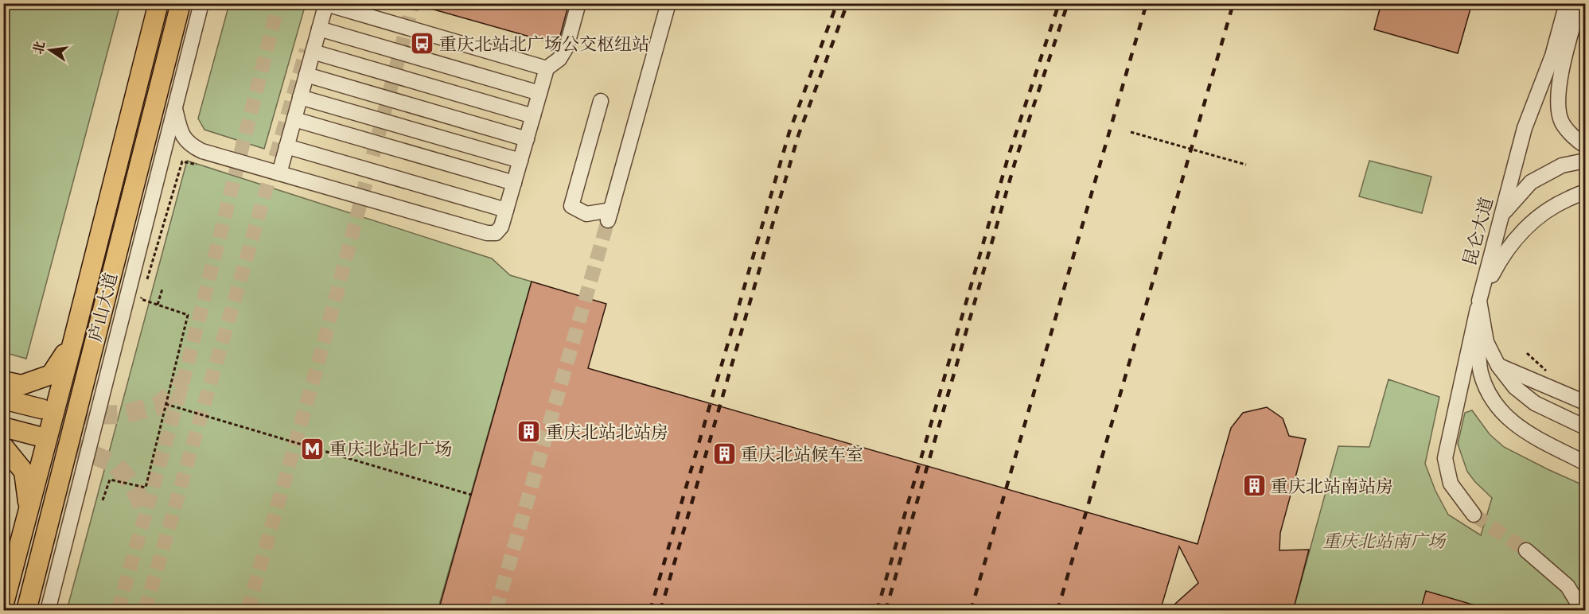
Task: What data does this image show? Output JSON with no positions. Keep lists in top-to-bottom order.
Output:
{
  "streets": {
    "main road": ["庐山大道"],
    "street": ["昆仑大道"]
  },
  "parks": ["重庆北站南广场"],
  "places": {
    "bus stop": ["重庆北站北广场公交枢纽站"],
    "building": ["重庆北站北站房", "重庆北站候车室", "重庆北站南站房"],
    "metro station": ["重庆北站北广场"]
  },
  "north": "left"
}
